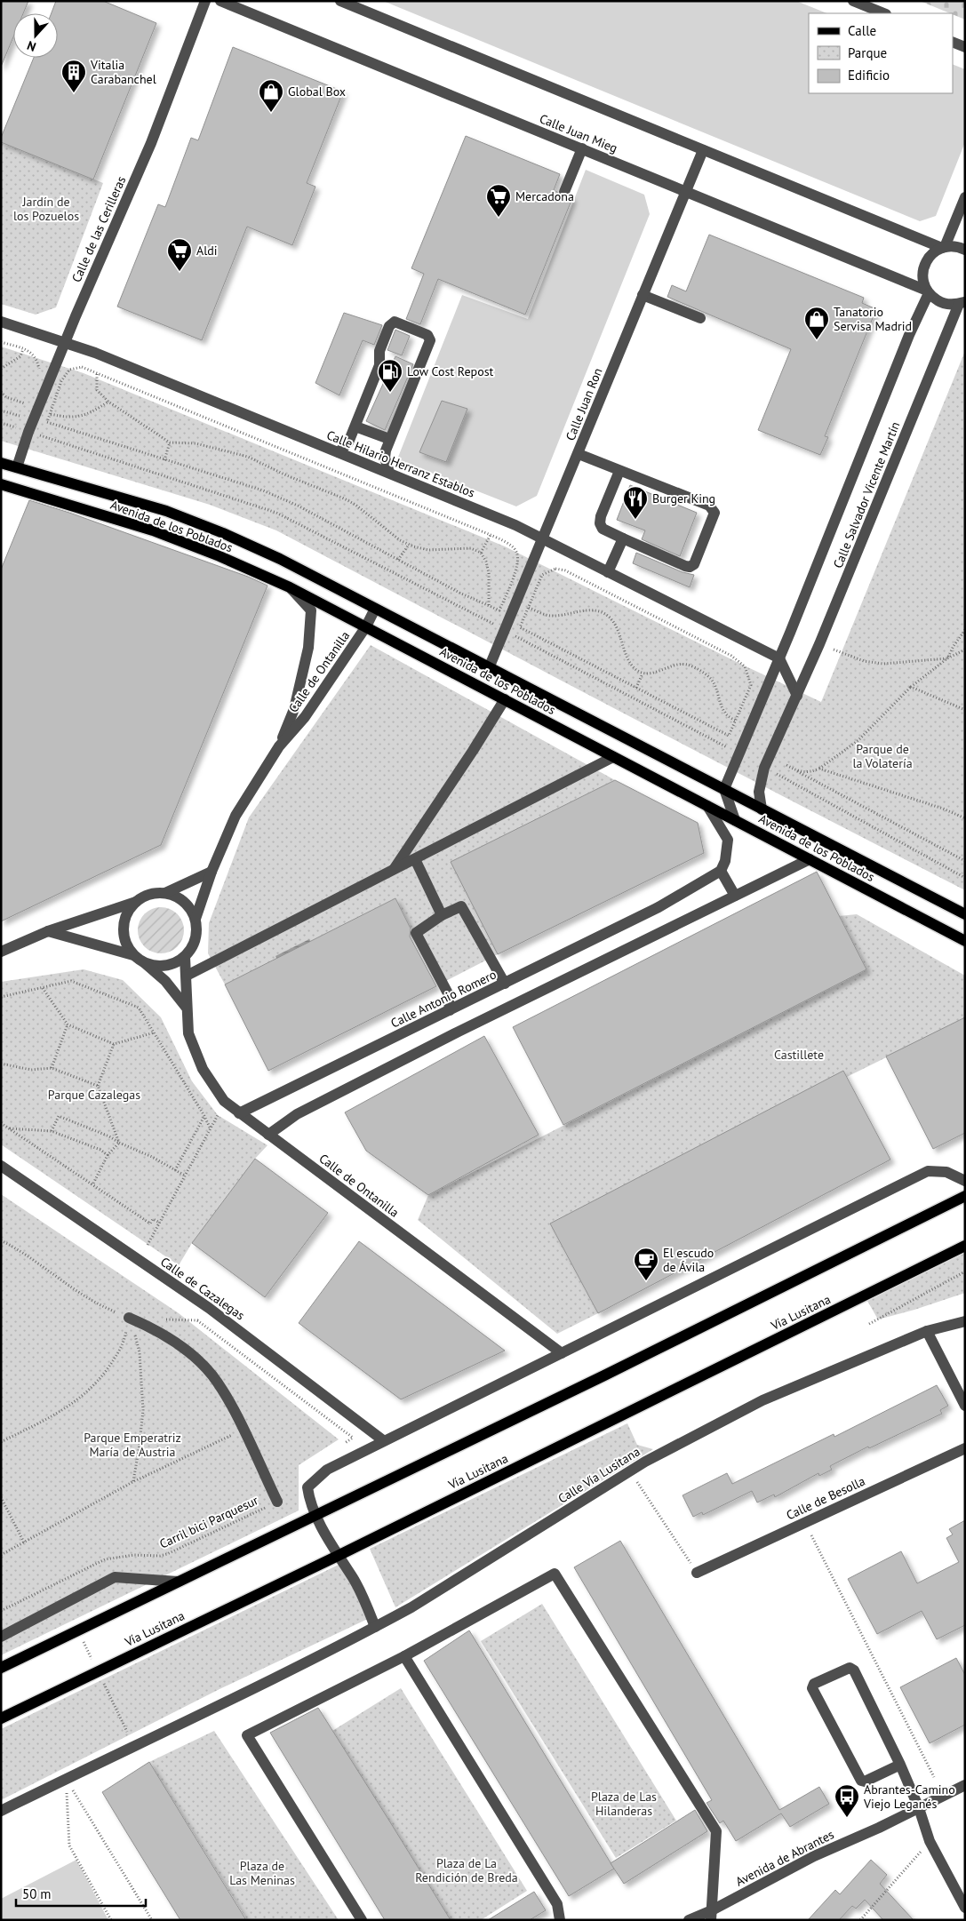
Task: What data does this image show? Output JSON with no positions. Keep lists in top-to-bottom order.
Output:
{
  "streets": {
    "main road": ["Avenida de los Poblados", "Vía Lusitana"],
    "street": [
      "Calle Juan Mieg",
      "Calle de las Cerilleras",
      "Calle Juan Ron",
      "Calle Hilario Herranz Establos",
      "Calle Salvador Vicente Martín",
      "Calle de Ontanilla",
      "Calle Antonio Romero",
      "Calle de Cazalegas",
      "Calle Vía Lusitana",
      "Calle de Besolla",
      "Avenida de Abrantes"
    ],
    "path": ["Carril bici Parquesur"]
  },
  "crossings": [
    ["Calle Juan Mieg", "Calle Juan Ron"],
    ["Calle Juan Mieg", "Calle Salvador Vicente Martín"],
    ["Calle de las Cerilleras", "Calle Hilario Herranz Establos"],
    ["Calle de las Cerilleras", "Avenida de los Poblados"],
    ["Calle Juan Ron", "Calle Hilario Herranz Establos"],
    ["Calle Juan Ron", "Avenida de los Poblados"],
    ["Calle Hilario Herranz Establos", "Calle Salvador Vicente Martín"],
    ["Calle Salvador Vicente Martín", "Avenida de los Poblados"],
    ["Avenida de los Poblados", "Calle de Ontanilla"],
    ["Calle de Ontanilla", "Calle Antonio Romero"]
  ],
  "parks": [
    "Jardín de los Pozuelos",
    "Parque de la Volatería",
    "Castillete",
    "Parque Cazalegas",
    "Parque Emperatriz María de Austria",
    "Plaza de Las Hilanderas",
    "Plaza de La Rendición de Breda",
    "Plaza de Las Meninas"
  ],
  "places": {
    "building": ["Vitalia Carabanchel"],
    "shop": ["Global Box", "Tanatorio Servisa Madrid"],
    "supermarket": ["Mercadona", "Aldi"],
    "fuel station": ["Low Cost Repost"],
    "restaurant": ["Burger King"],
    "cafe": ["El escudo de Ávila"],
    "bus stop": ["Abrantes-Camino Viejo Leganés"]
  },
  "legend": ["Calle", "Parque", "Edificio"],
  "scale_bar": "50 m",
  "north": "bottom"
}
